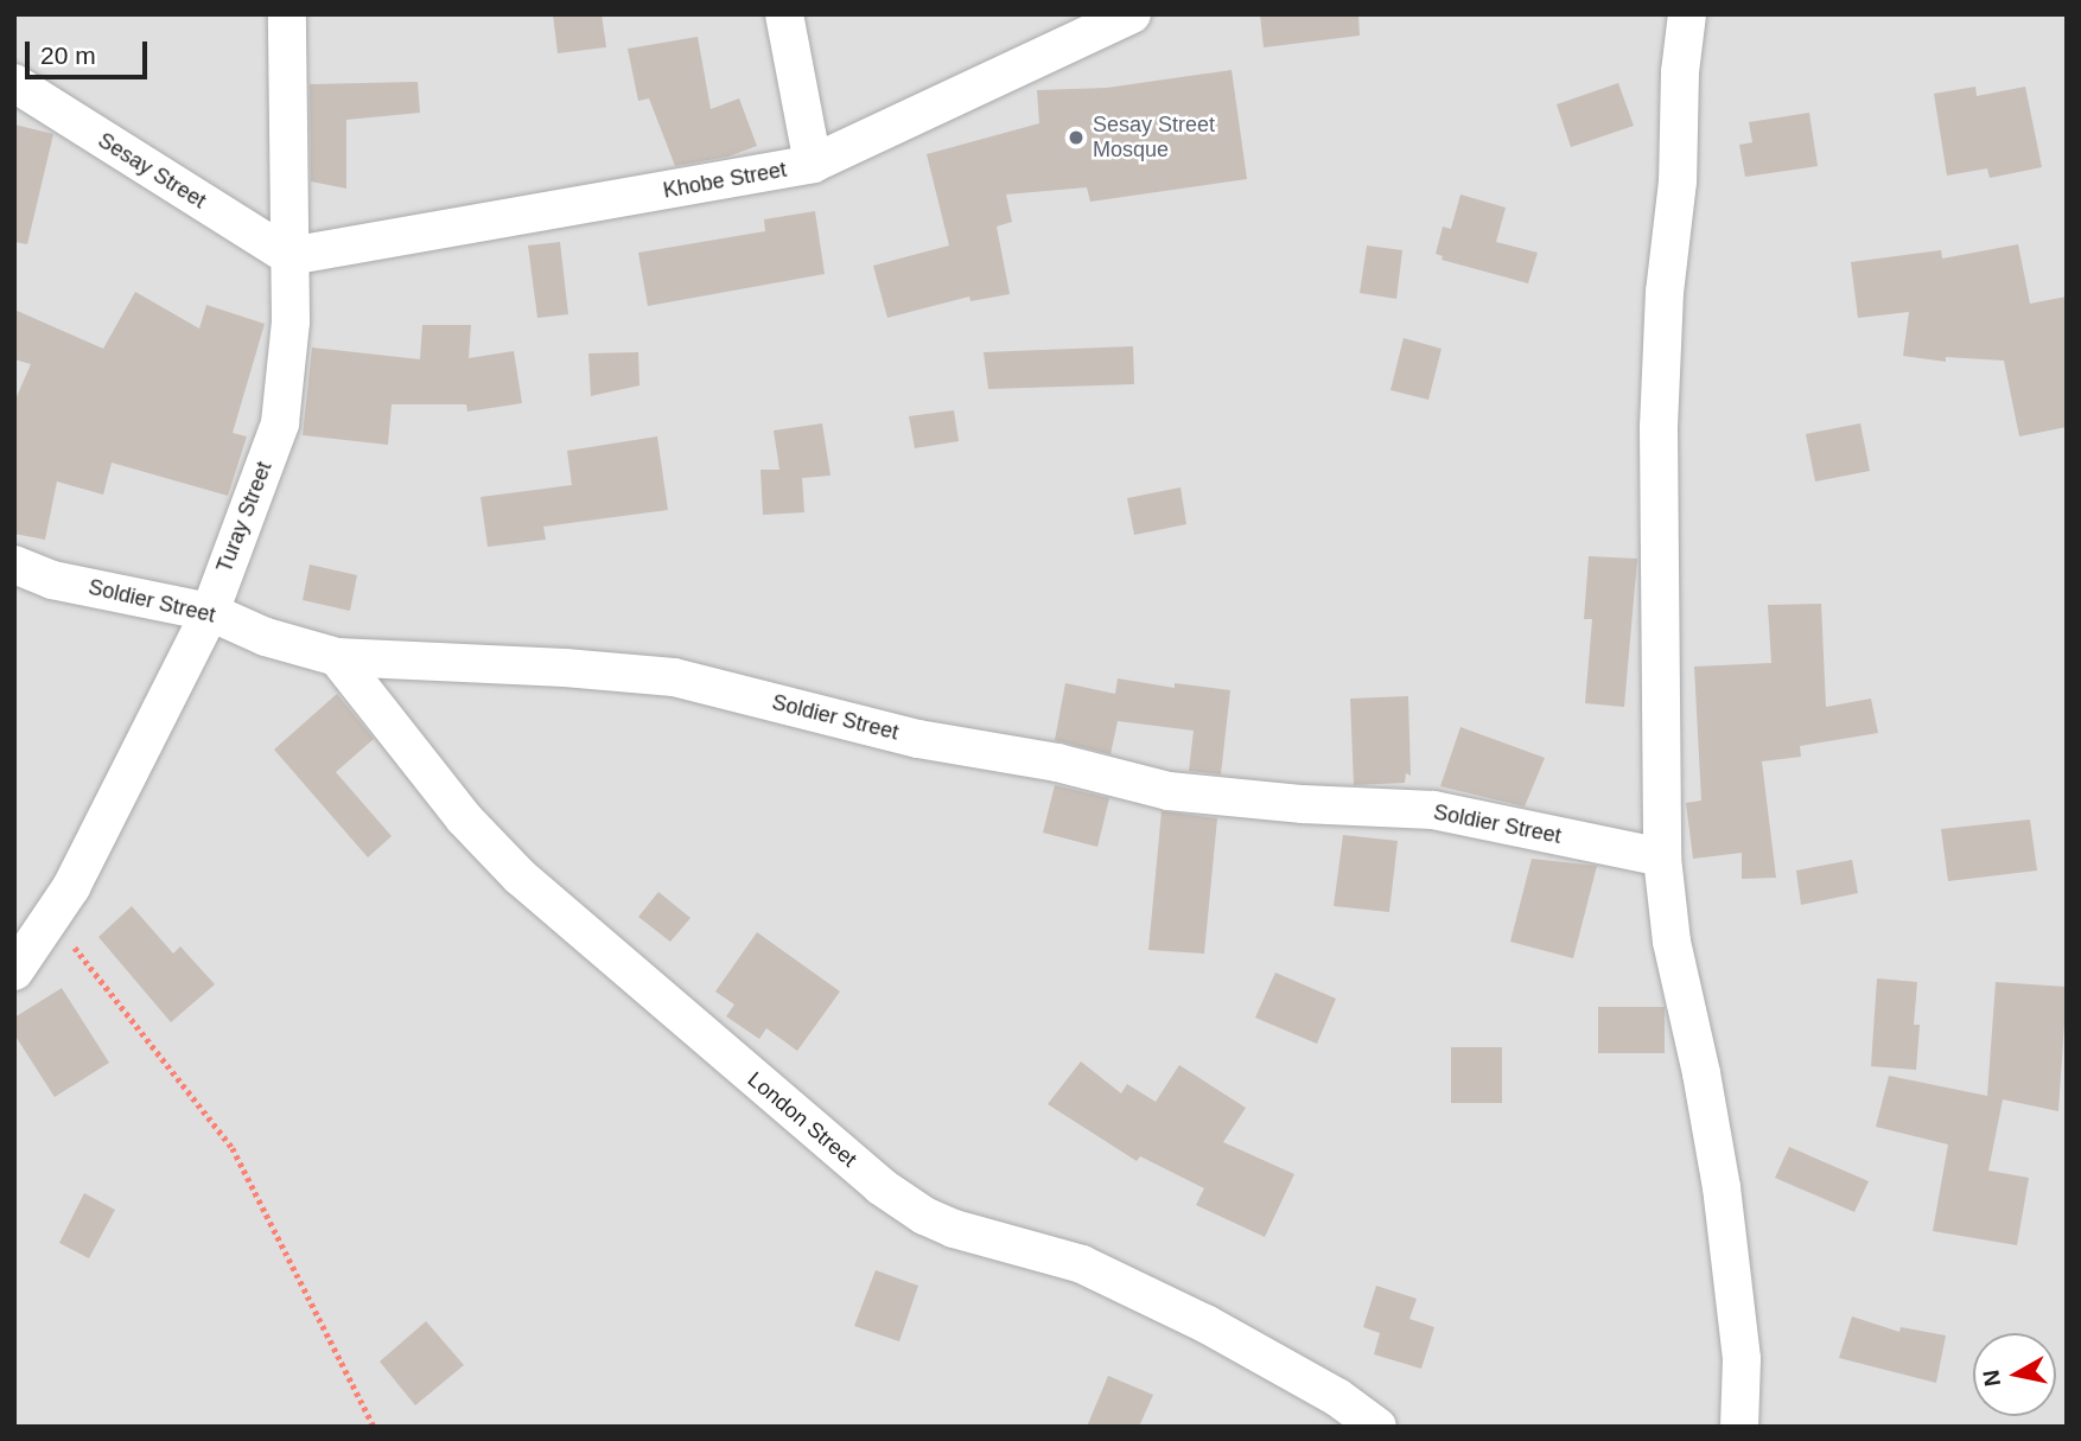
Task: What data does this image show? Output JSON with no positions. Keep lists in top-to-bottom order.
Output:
{
  "streets": {
    "street": [
      "Sesay Street",
      "Khobe Street",
      "Turay Street",
      "Soldier Street",
      "London Street"
    ]
  },
  "crossings": [
    ["Sesay Street", "Khobe Street"],
    ["Sesay Street", "Turay Street"],
    ["Khobe Street", "Turay Street"],
    ["Turay Street", "Soldier Street"],
    ["Soldier Street", "London Street"]
  ],
  "places": ["Sesay Street Mosque"],
  "scale_bar": "20 m",
  "north": "left"
}
